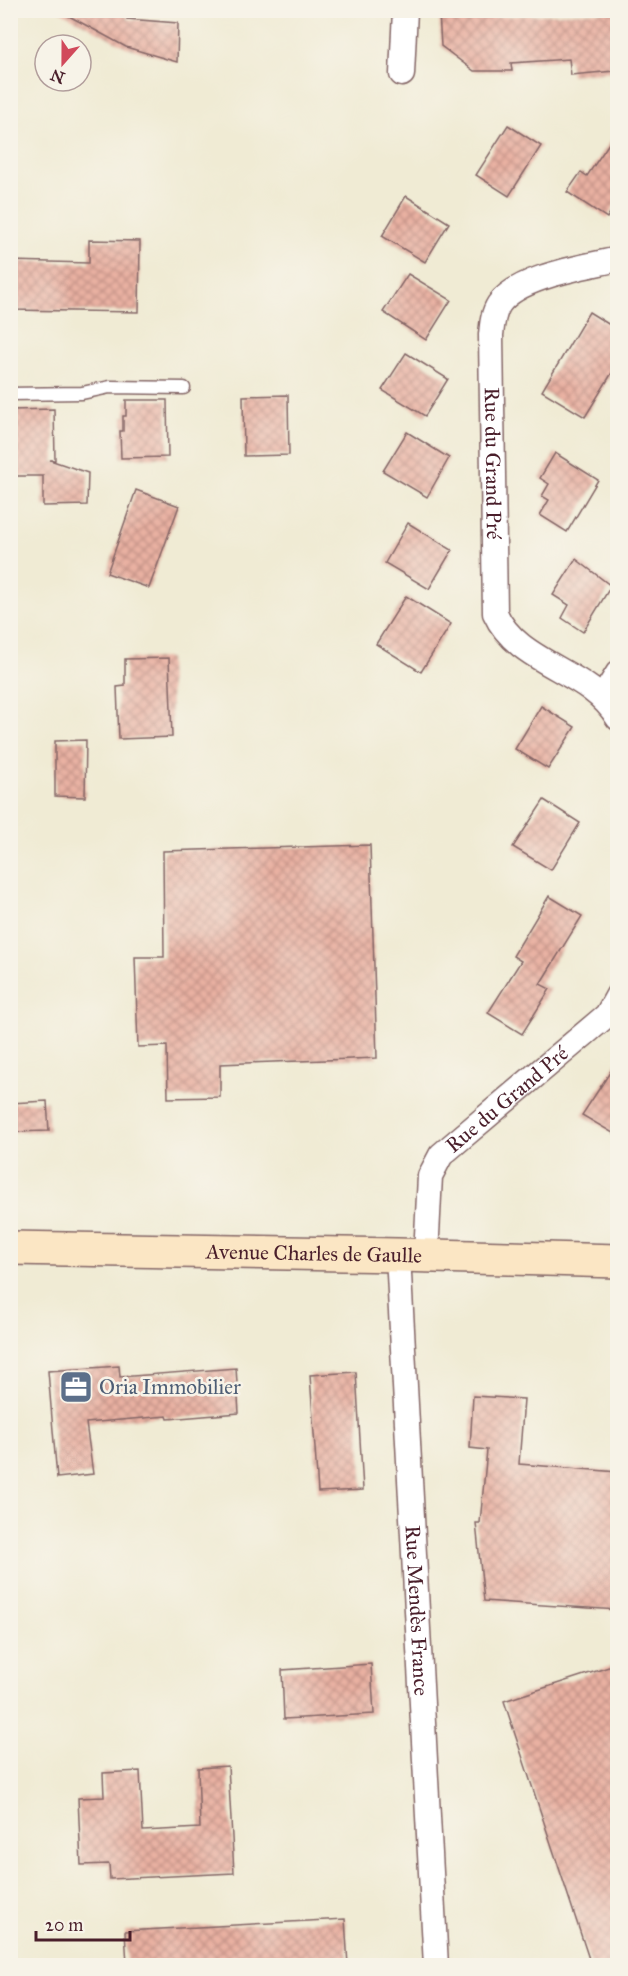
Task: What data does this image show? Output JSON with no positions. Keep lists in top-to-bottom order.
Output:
{
  "streets": {
    "main road": ["Avenue Charles de Gaulle"],
    "street": ["Rue du Grand Pré", "Rue Mendès France"]
  },
  "crossings": [
    ["Rue du Grand Pré", "Avenue Charles de Gaulle"],
    ["Rue du Grand Pré", "Rue Mendès France"],
    ["Avenue Charles de Gaulle", "Rue Mendès France"]
  ],
  "places": {
    "office": ["Oria Immobilier"]
  },
  "scale_bar": "20 m",
  "north": "bottom"
}
